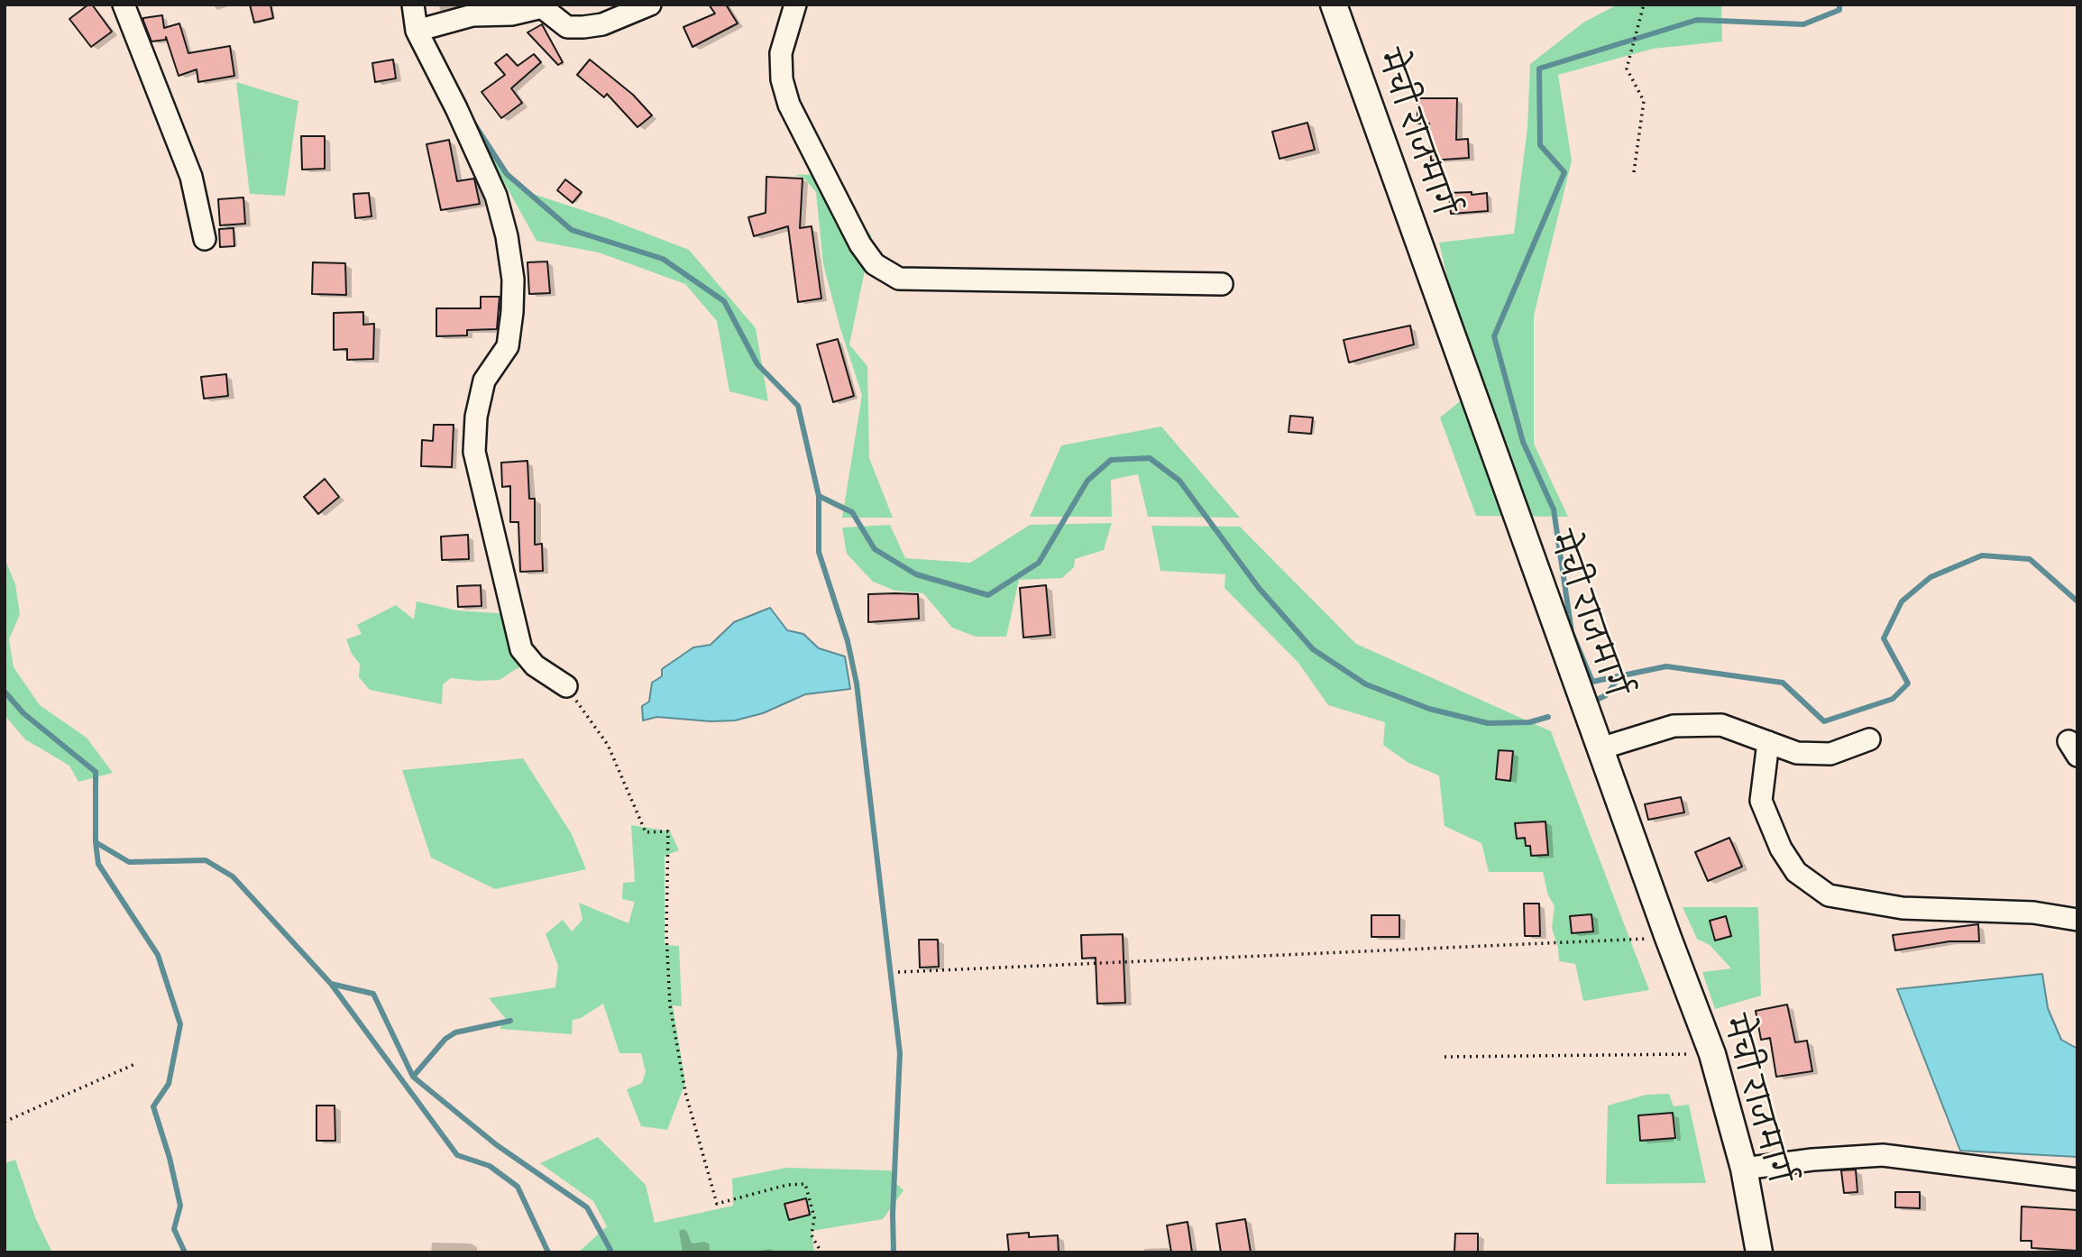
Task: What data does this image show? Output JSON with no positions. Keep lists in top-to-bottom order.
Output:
{
  "streets": {
    "main road": ["मेची राजमार्ग"]
  }
}
